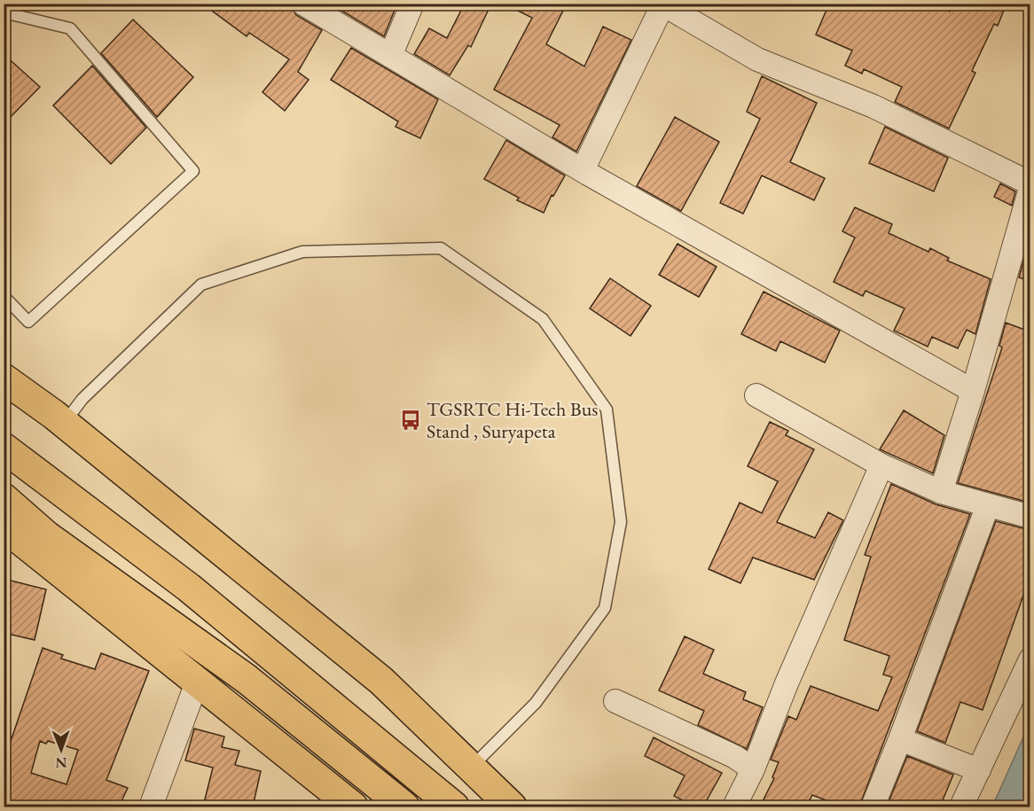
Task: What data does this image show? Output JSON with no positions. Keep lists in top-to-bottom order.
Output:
{
  "places": {
    "bus stop": ["TGSRTC Hi-Tech Bus Stand , Suryapeta"]
  },
  "north": "bottom"
}
